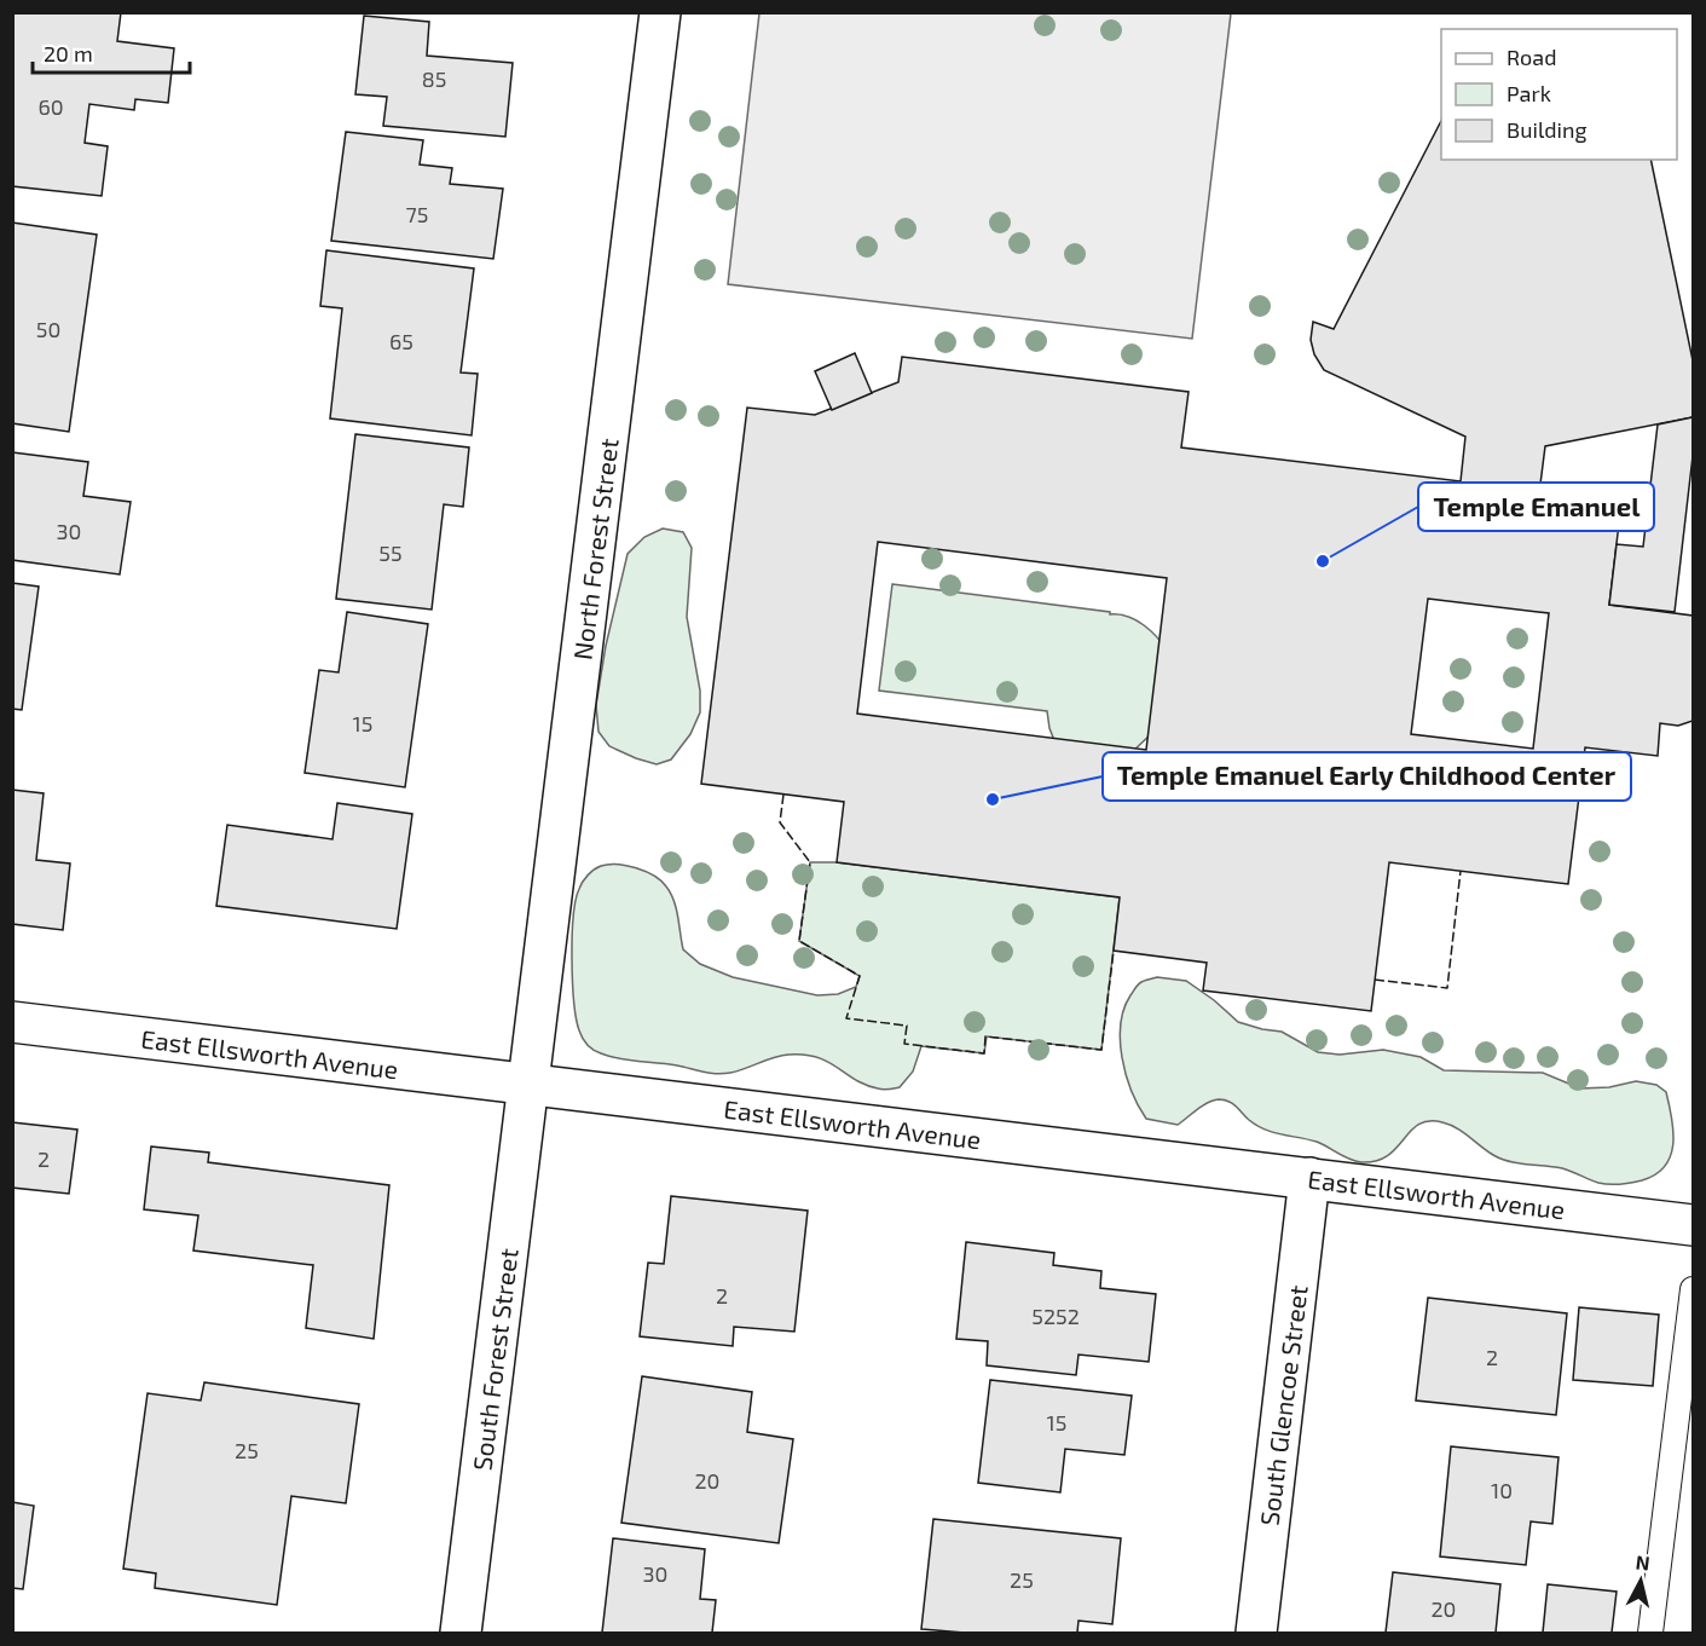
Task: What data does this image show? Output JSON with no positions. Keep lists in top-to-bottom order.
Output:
{
  "streets": {
    "street": [
      "North Forest Street",
      "East Ellsworth Avenue",
      "South Forest Street",
      "South Glencoe Street"
    ]
  },
  "crossings": [
    ["North Forest Street", "East Ellsworth Avenue"],
    ["North Forest Street", "South Forest Street"],
    ["East Ellsworth Avenue", "South Forest Street"],
    ["East Ellsworth Avenue", "South Glencoe Street"]
  ],
  "places": ["Temple Emanuel", "Temple Emanuel Early Childhood Center"],
  "house_numbers": [
    "85",
    "60",
    "75",
    "50",
    "65",
    "30",
    "55",
    "15",
    "2",
    "2",
    "5252",
    "2",
    "15",
    "25",
    "20",
    "10",
    "30",
    "25",
    "20"
  ],
  "legend": ["Road", "Park", "Building"],
  "scale_bar": "20 m",
  "north": "top"
}
